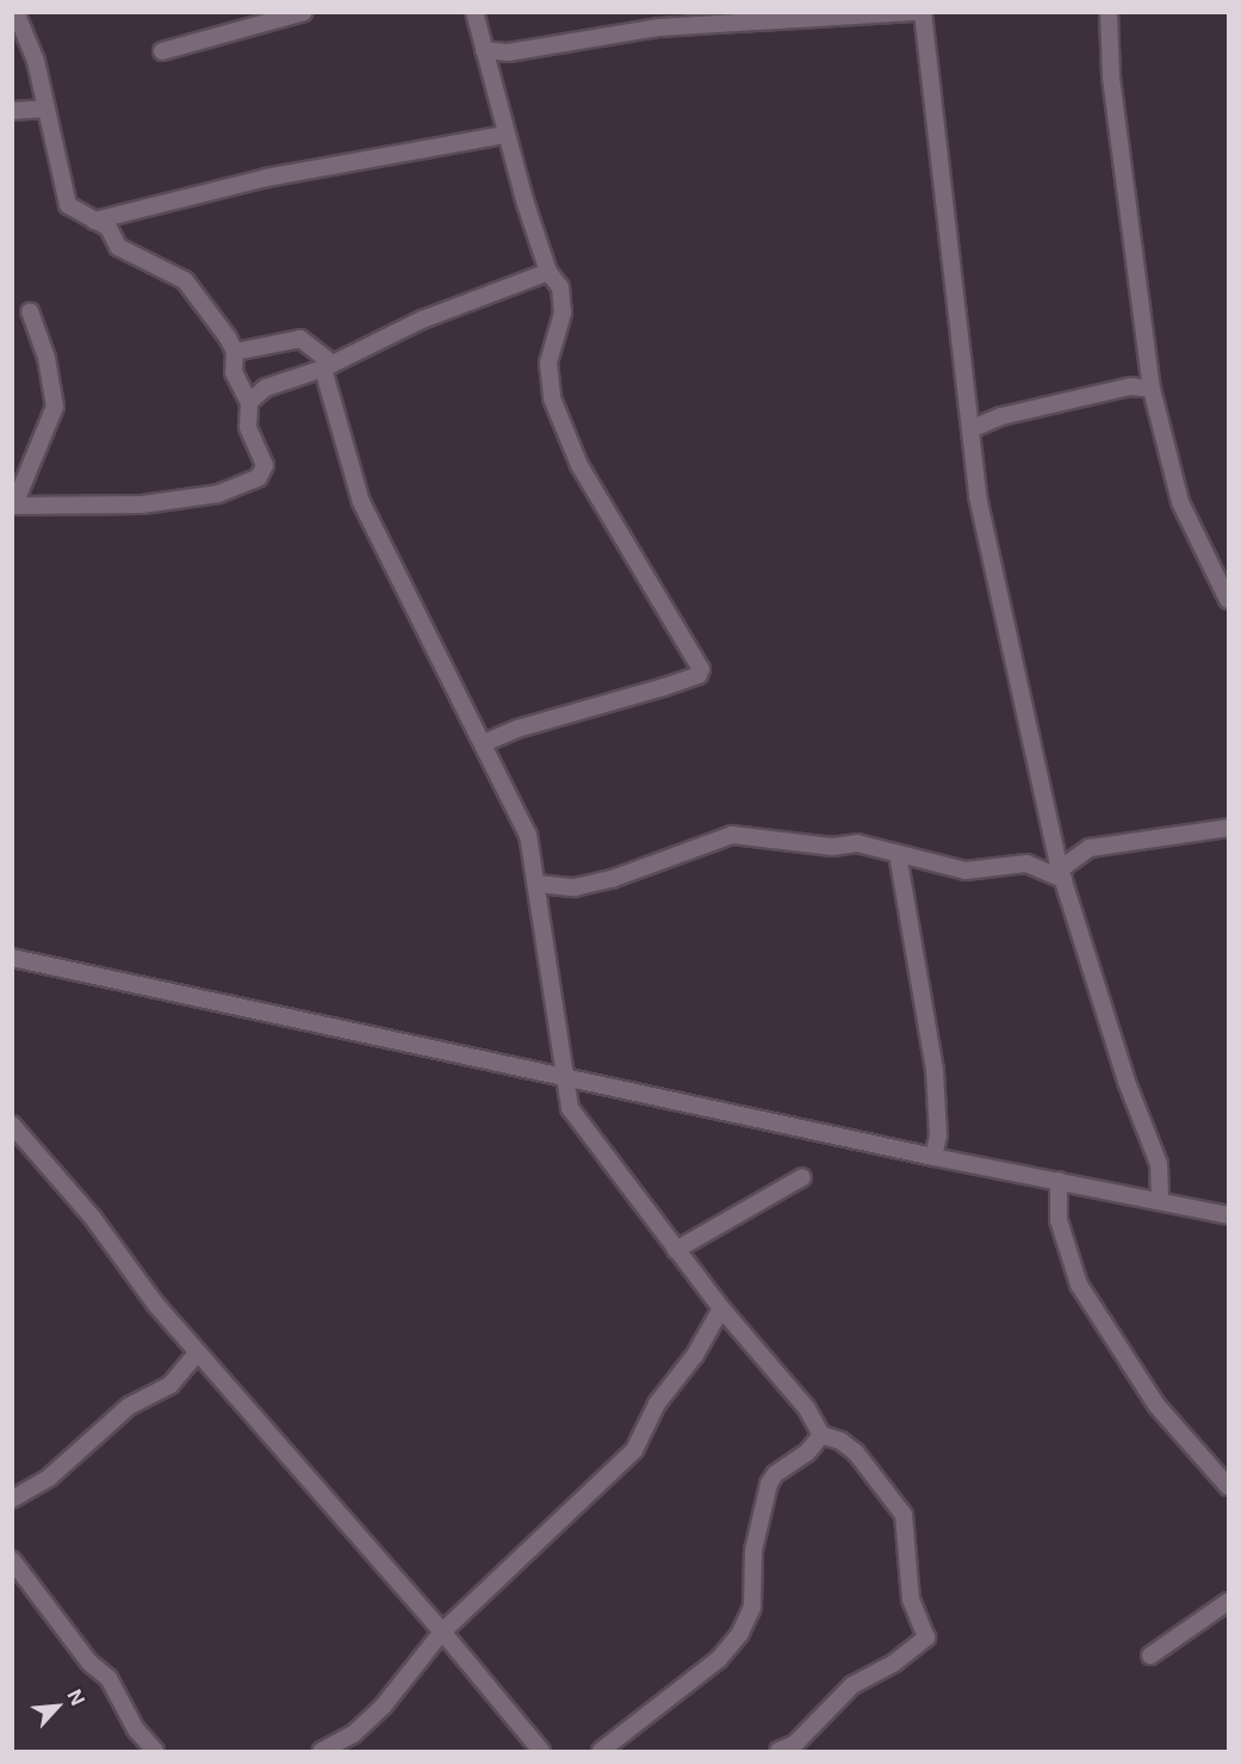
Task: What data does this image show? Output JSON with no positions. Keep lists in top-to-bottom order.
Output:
{
  "north": "top right"
}
